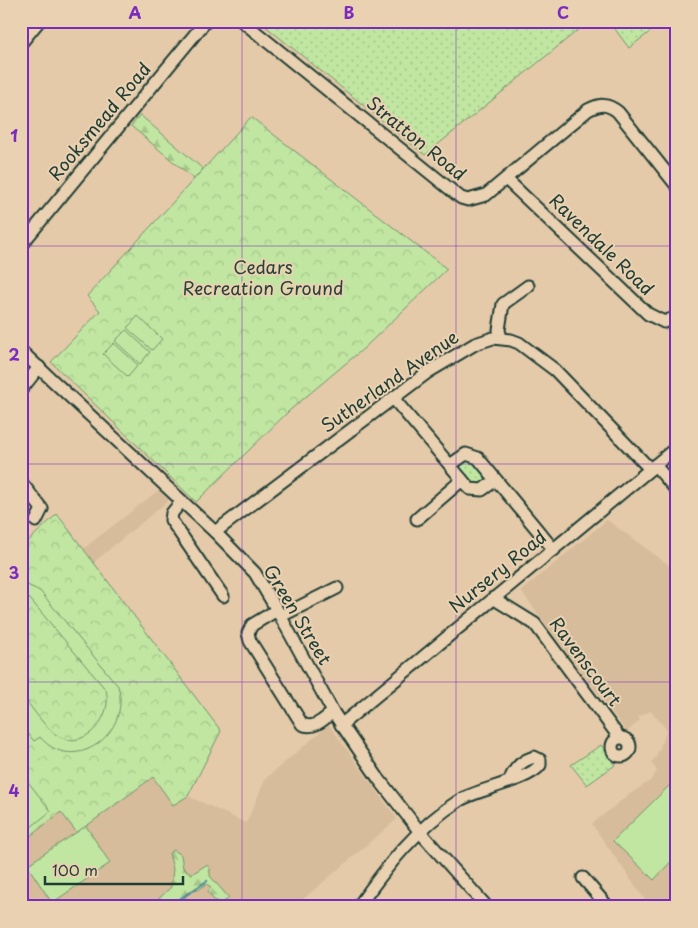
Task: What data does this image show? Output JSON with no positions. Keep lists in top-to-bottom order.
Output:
{
  "streets": {
    "street": [
      "Rooksmead Road",
      "Stratton Road",
      "Ravendale Road",
      "Sutherland Avenue",
      "Nursery Road",
      "Green Street",
      "Ravenscourt"
    ]
  },
  "crossings": [
    ["Stratton Road", "Ravendale Road"],
    ["Sutherland Avenue", "Green Street"],
    ["Nursery Road", "Green Street"],
    ["Nursery Road", "Ravenscourt"]
  ],
  "parks": ["Cedars Recreation Ground"],
  "scale_bar": "100 m",
  "grid": {
    "columns": ["A", "B", "C"],
    "rows": [
      "1",
      "2",
      "3",
      "4"
    ]
  }
}
